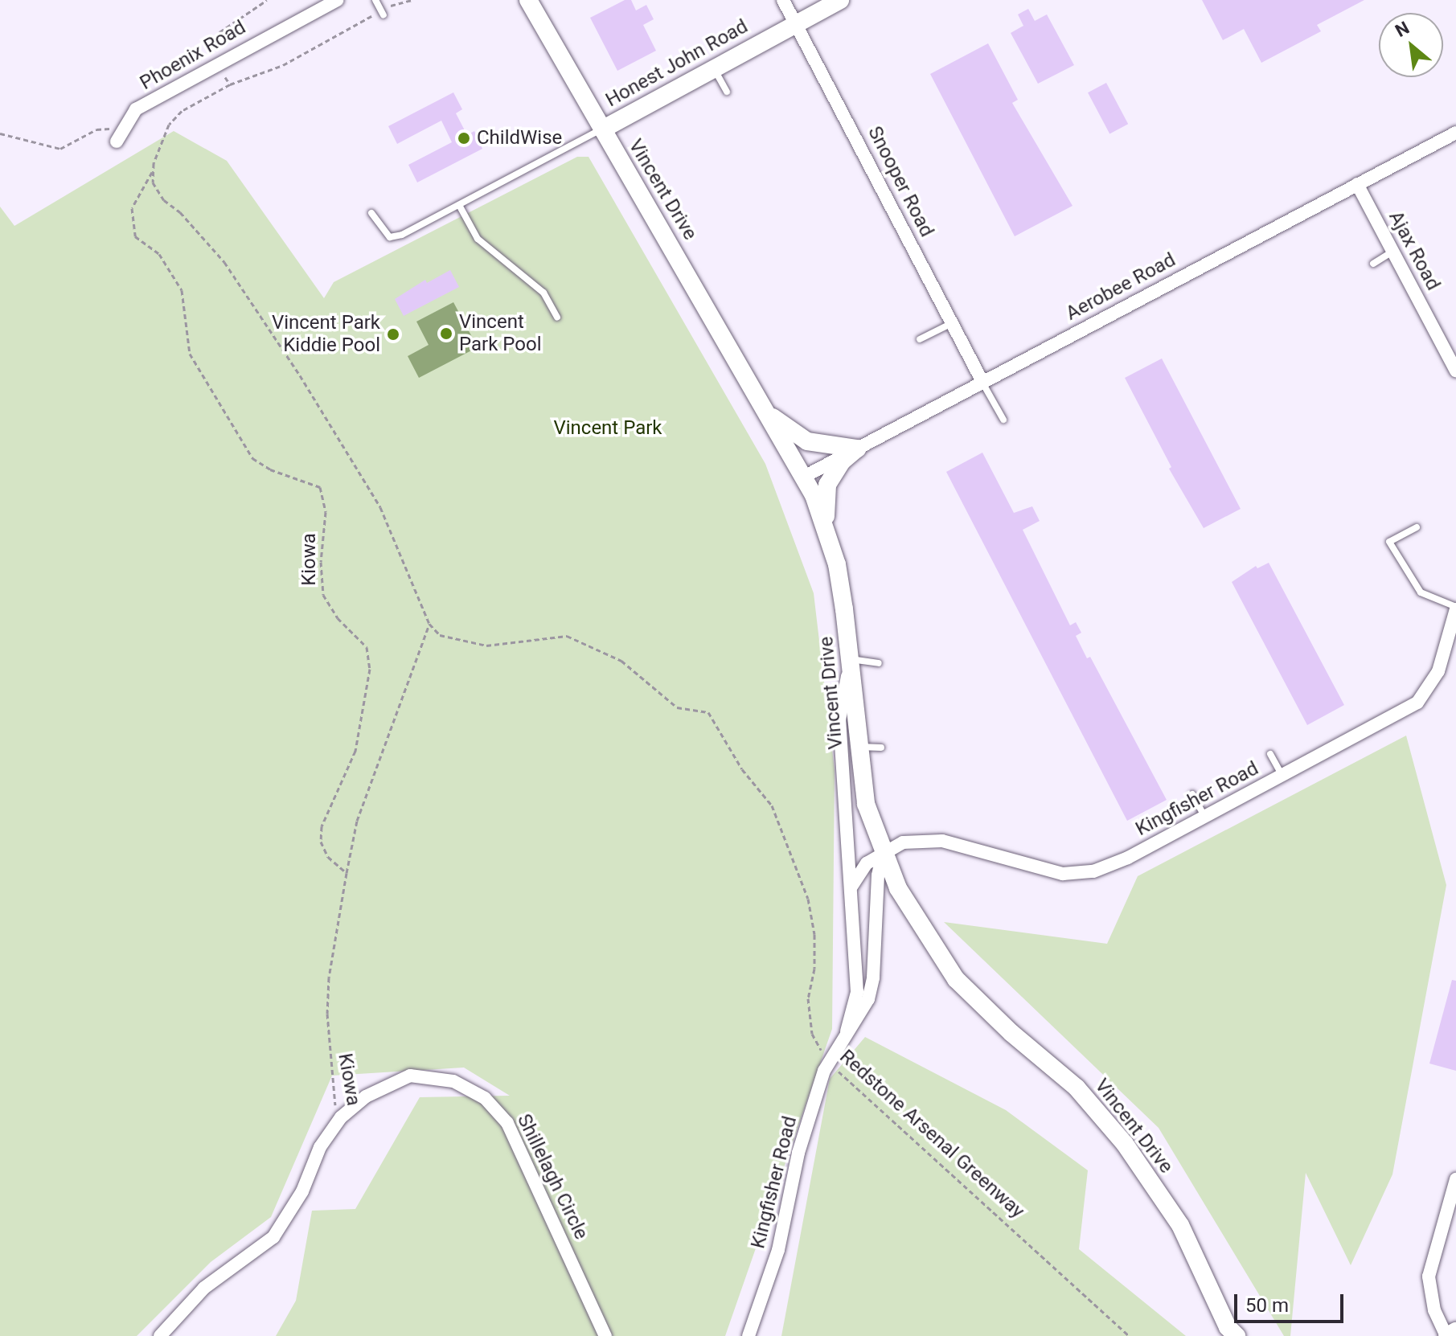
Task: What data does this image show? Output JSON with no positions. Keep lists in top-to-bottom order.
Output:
{
  "streets": {
    "street": [
      "Phoenix Road",
      "Honest John Road",
      "Snooper Road",
      "Vincent Drive",
      "Ajax Road",
      "Aerobee Road",
      "Kingfisher Road",
      "Shillelagh Circle"
    ],
    "path": ["Kiowa", "Redstone Arsenal Greenway"]
  },
  "crossings": [
    ["Honest John Road", "Snooper Road"],
    ["Honest John Road", "Vincent Drive"],
    ["Snooper Road", "Aerobee Road"],
    ["Vincent Drive", "Aerobee Road"],
    ["Vincent Drive", "Kingfisher Road"],
    ["Ajax Road", "Aerobee Road"],
    ["Kiowa", "Shillelagh Circle"],
    ["Kingfisher Road", "Redstone Arsenal Greenway"]
  ],
  "parks": ["Vincent Park"],
  "places": ["ChildWise", "Vincent Park Pool", "Vincent Park Kiddie Pool"],
  "scale_bar": "50 m",
  "north": "top left"
}
